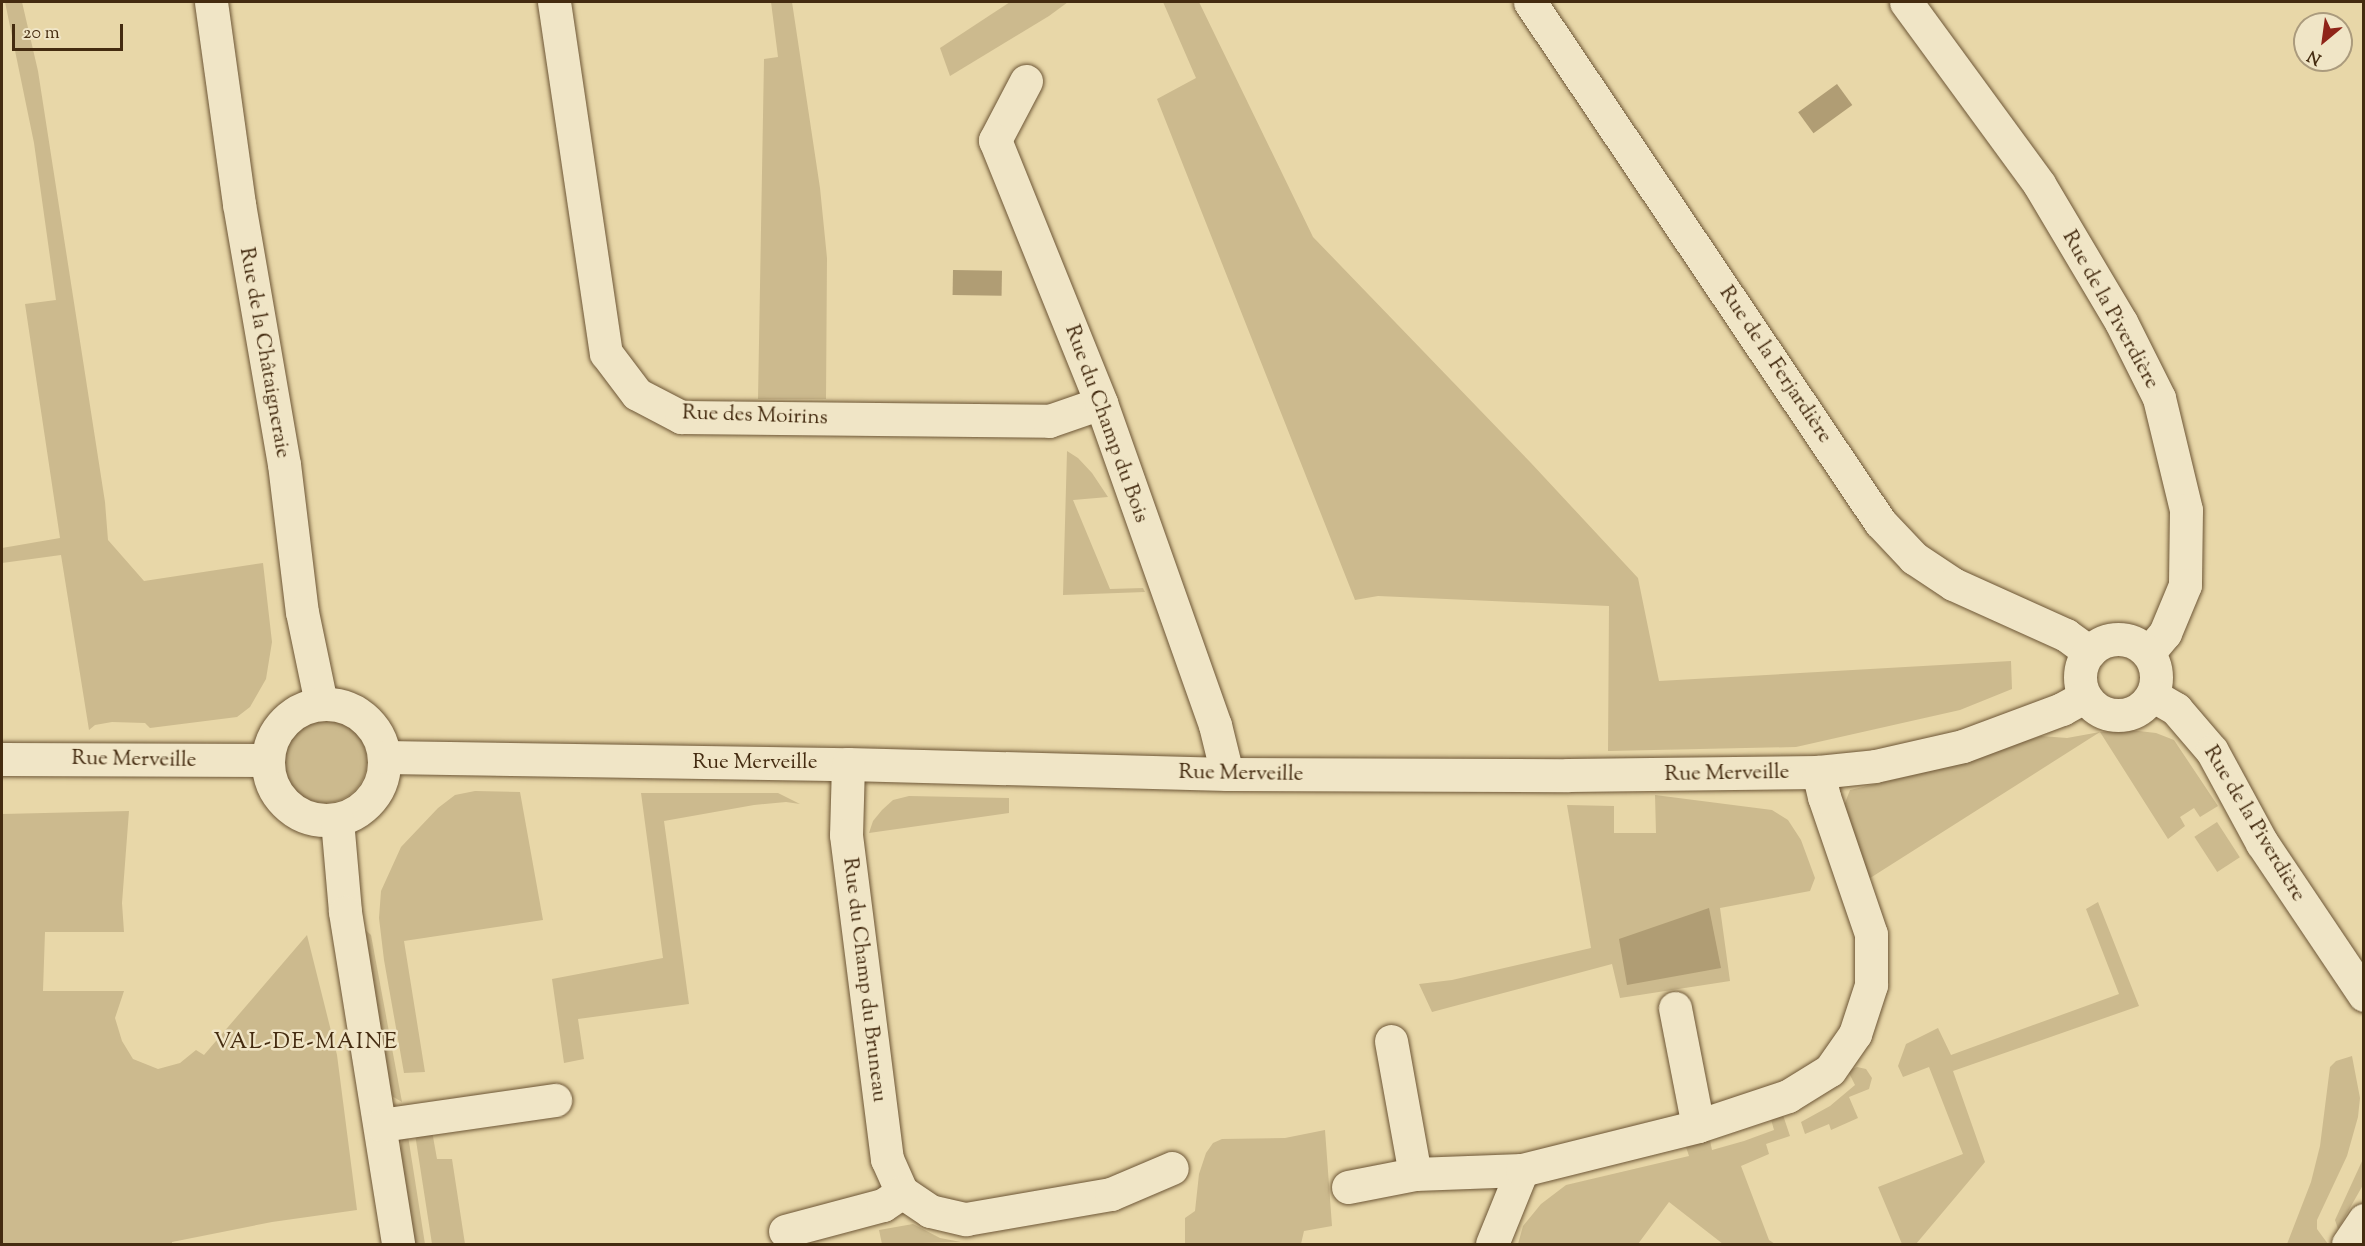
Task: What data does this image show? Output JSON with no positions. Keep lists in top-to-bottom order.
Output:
{
  "streets": {
    "street": [
      "Rue de la Piverdière",
      "Rue de la Châtaigneraie",
      "Rue de la Ferjardière",
      "Rue des Moirins",
      "Rue du Champ du Bois",
      "Rue Merveille",
      "Rue du Champ du Bruneau"
    ]
  },
  "crossings": [
    ["Rue de la Piverdière", "Rue de la Ferjardière"],
    ["Rue de la Piverdière", "Rue Merveille"],
    ["Rue de la Châtaigneraie", "Rue Merveille"],
    ["Rue de la Ferjardière", "Rue Merveille"],
    ["Rue des Moirins", "Rue du Champ du Bois"],
    ["Rue du Champ du Bois", "Rue Merveille"],
    ["Rue Merveille", "Rue du Champ du Bruneau"]
  ],
  "districts": ["VAL-DE-MAINE"],
  "scale_bar": "20 m",
  "north": "bottom left"
}
